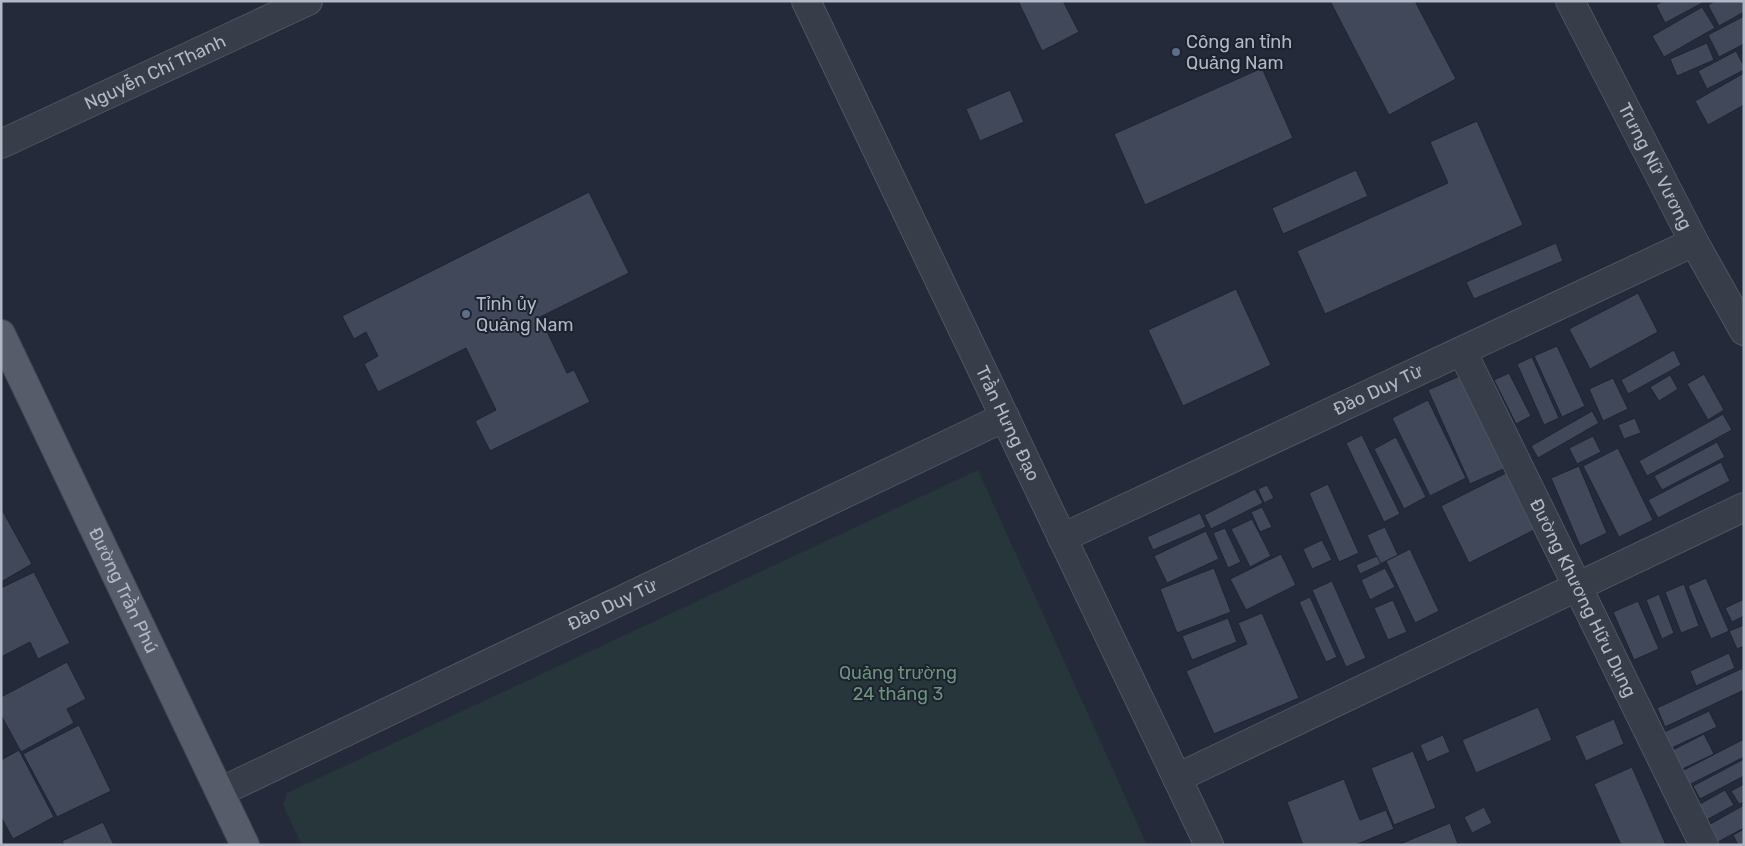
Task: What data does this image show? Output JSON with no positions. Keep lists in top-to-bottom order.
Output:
{
  "streets": {
    "main road": ["Đường Trần Phú"],
    "street": [
      "Nguyễn Chí Thanh",
      "Trưng Nữ Vương",
      "Đào Duy Từ",
      "Trần Hưng Đạo",
      "Đường Khương Hữu Dụng"
    ]
  },
  "crossings": [
    ["Trưng Nữ Vương", "Đào Duy Từ"],
    ["Đào Duy Từ", "Trần Hưng Đạo"],
    ["Đào Duy Từ", "Đường Trần Phú"],
    ["Đào Duy Từ", "Đường Khương Hữu Dụng"]
  ],
  "parks": ["Quảng trường 24 tháng 3"],
  "places": ["Công an tỉnh Quảng Nam", "Tỉnh ủy Quảng Nam"]
}
